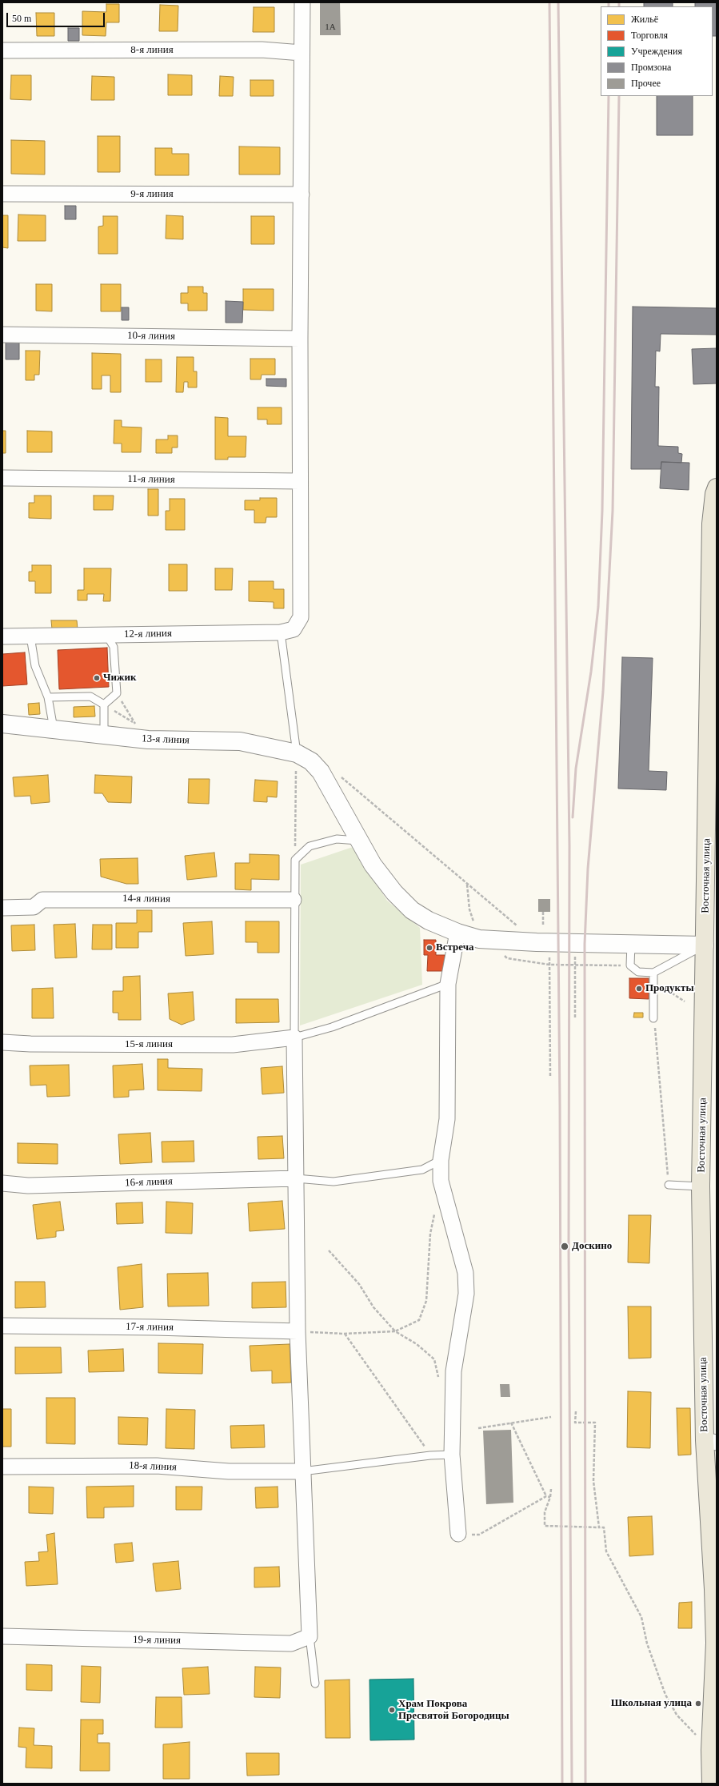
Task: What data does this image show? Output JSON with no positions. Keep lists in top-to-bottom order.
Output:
{
  "streets": {
    "main road": ["Восточная улица"],
    "street": [
      "8-я линия",
      "9-я линия",
      "10-я линия",
      "11-я линия",
      "12-я линия",
      "13-я линия",
      "14-я линия",
      "15-я линия",
      "16-я линия",
      "17-я линия",
      "18-я линия",
      "19-я линия"
    ]
  },
  "crossings": [
    ["13-я линия", "Восточная улица"]
  ],
  "places": [
    "Чижик",
    "Встреча",
    "Продукты",
    "Доскино",
    "Школьная улица",
    "Храм Покрова Пресвятой Богородицы"
  ],
  "house_numbers": ["1А"],
  "legend": [
    "Жильё",
    "Торговля",
    "Учреждения",
    "Промзона",
    "Прочее"
  ],
  "scale_bar": "50 m"
}
